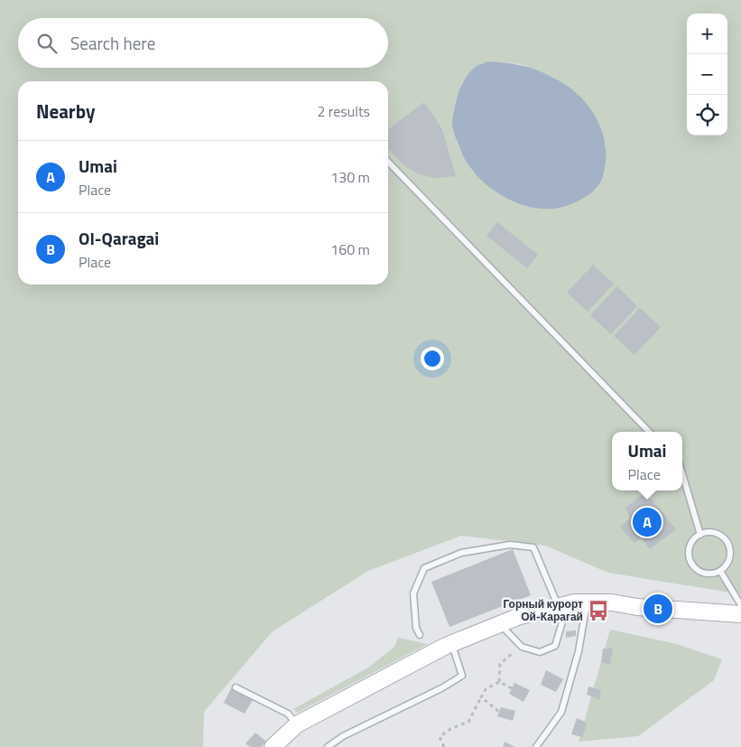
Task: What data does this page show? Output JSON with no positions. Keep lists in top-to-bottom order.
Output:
{
  "places": {
    "bus stop": ["Горный курорт Ой-Карагай"]
  },
  "page": {
    "map_buttons": ["+", "−"],
    "search": "Search here",
    "heading": ["Nearby", "2 results"],
    "list": [
      {
        "mark": "A",
        "name": "Umai",
        "note": "Place",
        "value": "130 m"
      },
      {
        "mark": "B",
        "name": "OI-Qaragai",
        "note": "Place",
        "value": "160 m"
      }
    ],
    "popup": ["Umai", "Place"],
    "pins": ["A", "B"]
  }
}
